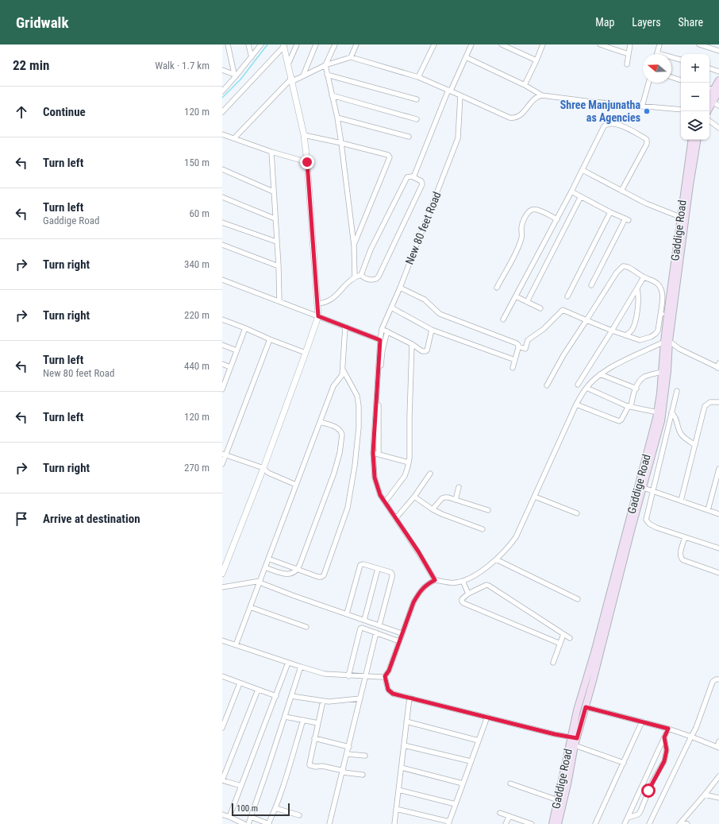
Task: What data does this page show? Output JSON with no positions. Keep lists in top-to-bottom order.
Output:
{
  "streets": {
    "main road": ["Gaddige Road"],
    "street": ["New 80 feet Road"]
  },
  "places": ["Shree Manjunatha as Agencies"],
  "scale_bar": "100 m",
  "north": "left",
  "page": {
    "header": "Gridwalk",
    "nav": ["Map", "Layers", "Share"],
    "heading": ["22 min", "Walk · 1.7 km"],
    "map_buttons": ["+", "−"],
    "list": [
      ["Continue", "120 m"],
      ["Turn left", "150 m"],
      ["Turn left", "Gaddige Road", "60 m"],
      ["Turn right", "340 m"],
      ["Turn right", "220 m"],
      ["Turn left", "New 80 feet Road", "440 m"],
      ["Turn left", "120 m"],
      ["Turn right", "270 m"],
      "Arrive at destination"
    ],
    "scale": "100 m"
  }
}
